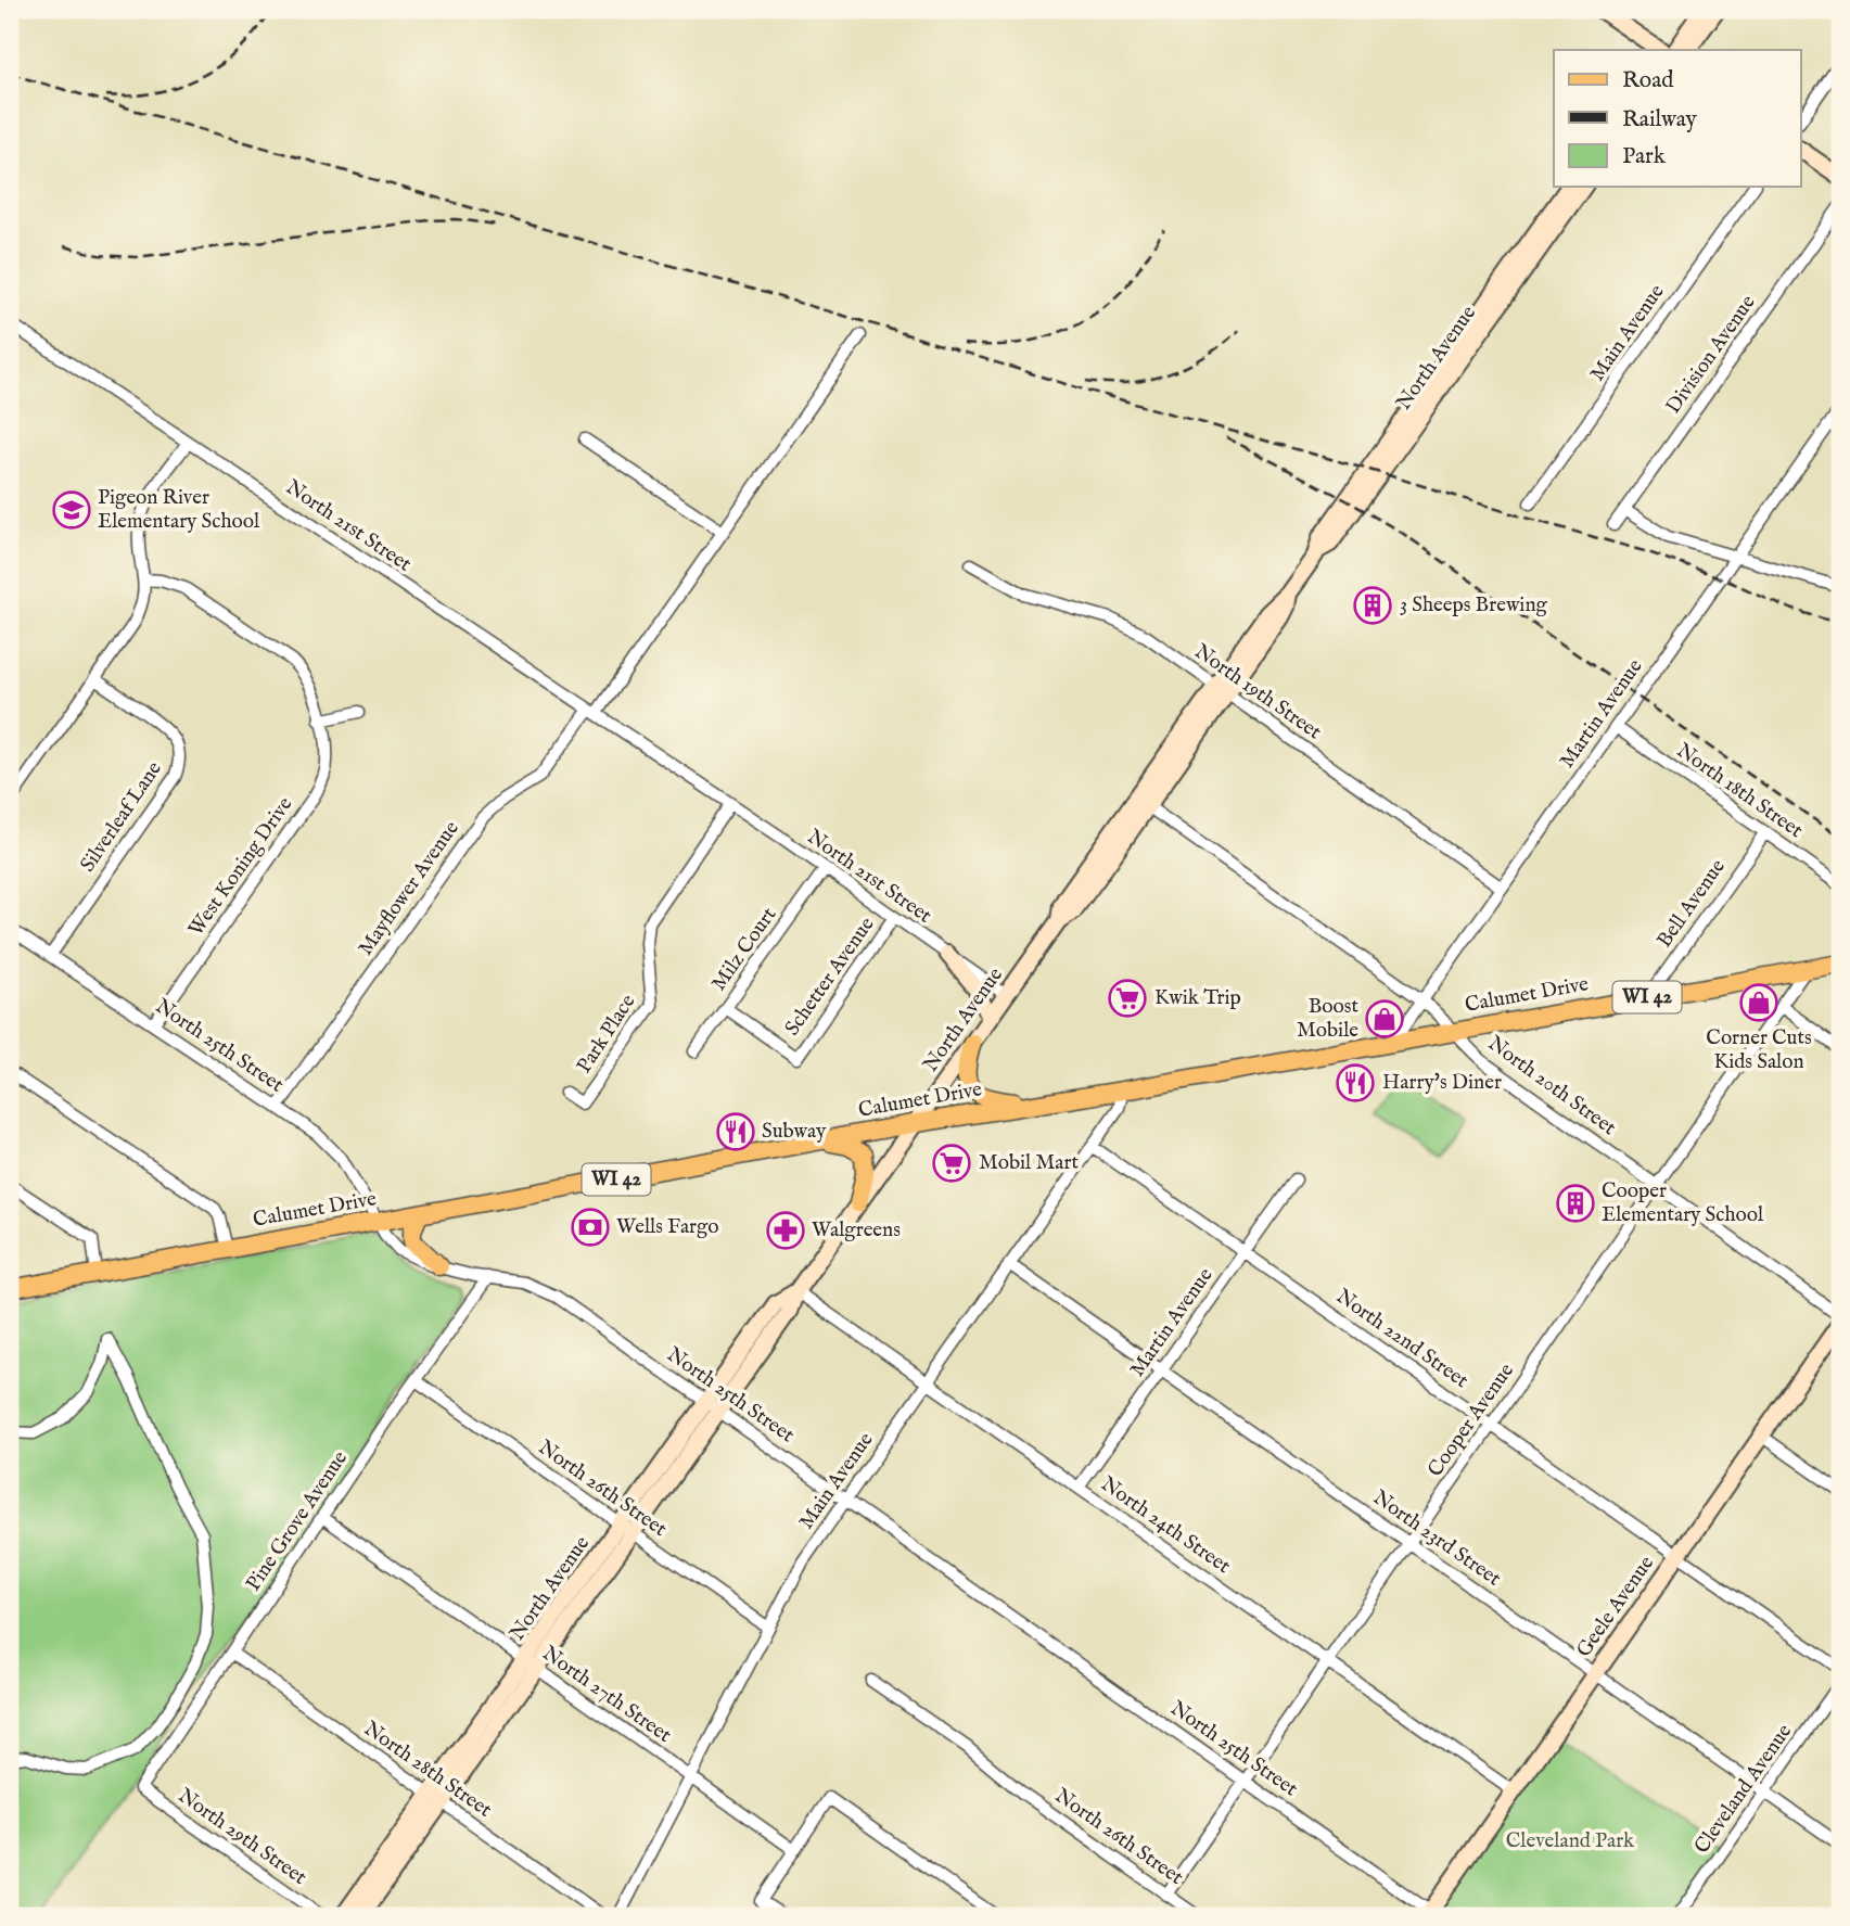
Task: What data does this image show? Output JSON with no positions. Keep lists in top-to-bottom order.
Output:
{
  "streets": {
    "main road": [
      "North Avenue",
      "Calumet Drive",
      "WI 42",
      "Geele Avenue"
    ],
    "street": [
      "Main Avenue",
      "Division Avenue",
      "North 21st Street",
      "North 19th Street",
      "Martin Avenue",
      "North 18th Street",
      "Silverleaf Lane",
      "West Koning Drive",
      "Mayflower Avenue",
      "Bell Avenue",
      "Milz Court",
      "Schetter Avenue",
      "Park Place",
      "North 25th Street",
      "North 20th Street",
      "North 22nd Street",
      "Cooper Avenue",
      "North 26th Street",
      "Pine Grove Avenue",
      "North 24th Street",
      "North 23rd Street",
      "North 27th Street",
      "North 28th Street",
      "Cleveland Avenue",
      "North 29th Street"
    ]
  },
  "crossings": [
    ["Main Avenue", "Calumet Drive"],
    ["Main Avenue", "North 25th Street"],
    ["Main Avenue", "North 22nd Street"],
    ["Main Avenue", "North 26th Street"],
    ["Main Avenue", "North 24th Street"],
    ["Main Avenue", "North 23rd Street"],
    ["Main Avenue", "North 27th Street"],
    ["North Avenue", "North 21st Street"],
    ["North Avenue", "North 19th Street"],
    ["North Avenue", "Calumet Drive"],
    ["North Avenue", "North 25th Street"],
    ["North Avenue", "North 20th Street"],
    ["North Avenue", "North 26th Street"],
    ["North Avenue", "North 24th Street"],
    ["North Avenue", "North 27th Street"],
    ["North Avenue", "North 28th Street"],
    ["North 21st Street", "Mayflower Avenue"],
    ["North 21st Street", "Milz Court"],
    ["North 21st Street", "Schetter Avenue"],
    ["North 21st Street", "Park Place"],
    ["North 19th Street", "Martin Avenue"],
    ["Martin Avenue", "North 18th Street"],
    ["Martin Avenue", "Calumet Drive"],
    ["Martin Avenue", "North 20th Street"],
    ["Martin Avenue", "North 22nd Street"],
    ["Martin Avenue", "North 24th Street"],
    ["Martin Avenue", "North 23rd Street"],
    ["North 18th Street", "Bell Avenue"],
    ["Silverleaf Lane", "North 25th Street"],
    ["West Koning Drive", "North 25th Street"],
    ["Mayflower Avenue", "North 25th Street"],
    ["Bell Avenue", "Calumet Drive"],
    ["Milz Court", "Schetter Avenue"],
    ["Calumet Drive", "North 25th Street"],
    ["Calumet Drive", "North 20th Street"],
    ["Calumet Drive", "Cooper Avenue"],
    ["North 25th Street", "Cooper Avenue"],
    ["North 25th Street", "Pine Grove Avenue"],
    ["North 25th Street", "Geele Avenue"],
    ["North 20th Street", "Cooper Avenue"],
    ["North 20th Street", "Geele Avenue"],
    ["North 22nd Street", "Cooper Avenue"],
    ["North 22nd Street", "Geele Avenue"],
    ["Cooper Avenue", "North 26th Street"],
    ["Cooper Avenue", "North 24th Street"],
    ["Cooper Avenue", "North 23rd Street"],
    ["North 26th Street", "Pine Grove Avenue"],
    ["Pine Grove Avenue", "North 27th Street"],
    ["Pine Grove Avenue", "North 28th Street"],
    ["Pine Grove Avenue", "North 29th Street"],
    ["North 24th Street", "Geele Avenue"],
    ["North 23rd Street", "Geele Avenue"],
    ["North 23rd Street", "Cleveland Avenue"]
  ],
  "parks": ["Cleveland Park"],
  "places": {
    "school or university": ["Pigeon River Elementary School"],
    "building": ["3 Sheeps Brewing", "Cooper Elementary School"],
    "supermarket": ["Kwik Trip", "Mobil Mart"],
    "shop": ["Corner Cuts Kids Salon", "Boost Mobile"],
    "restaurant": ["Harry's Diner", "Subway"],
    "bank": ["Wells Fargo"],
    "pharmacy": ["Walgreens"]
  },
  "legend": ["Road", "Railway", "Park"]
}
